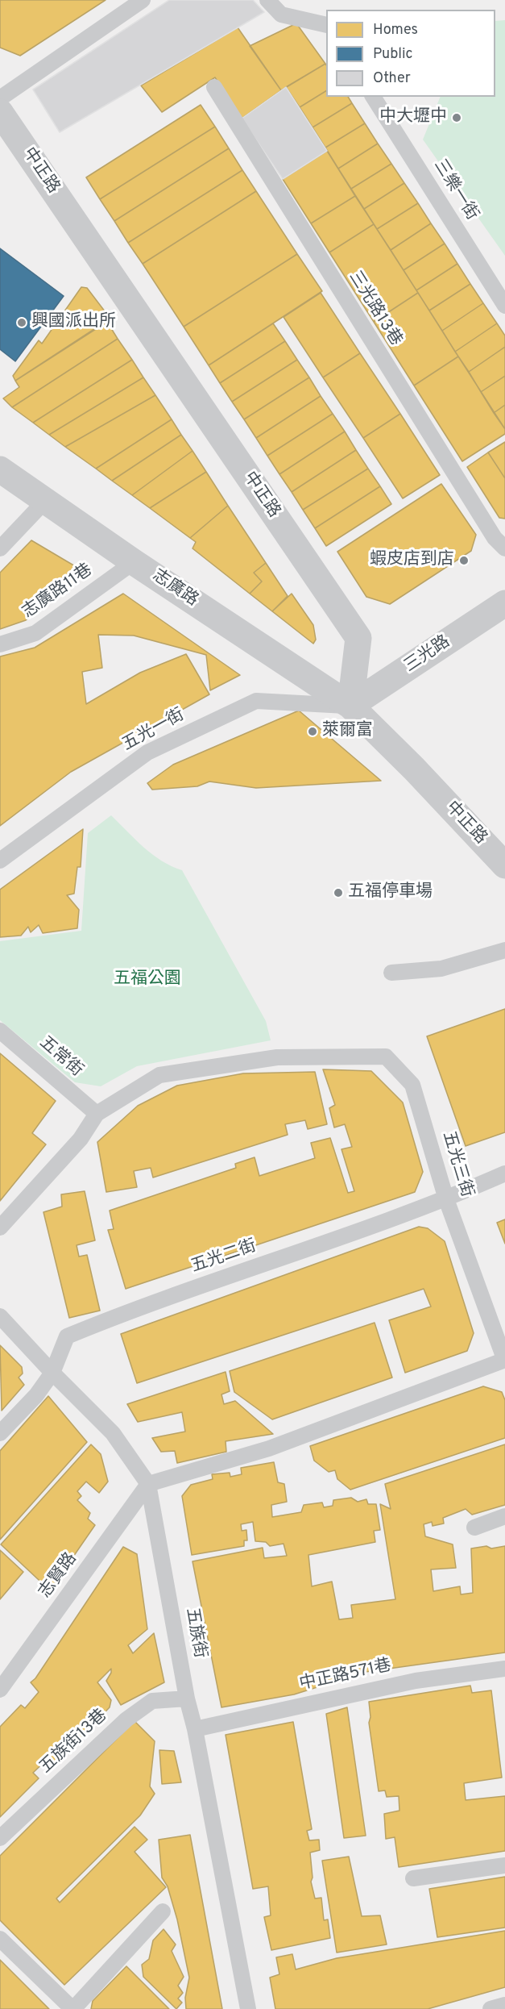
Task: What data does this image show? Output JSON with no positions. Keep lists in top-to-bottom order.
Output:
{
  "streets": {
    "street": ["中正路", "志廣路", "三光路"],
    "lane": [
      "三樂一街",
      "三光路13巷",
      "志廣路11巷",
      "五光一街",
      "五常街",
      "五光三街",
      "五光二街",
      "志賢路",
      "五族街",
      "中正路571巷",
      "五族街13巷"
    ]
  },
  "crossings": [
    ["中正路", "志廣路"],
    ["中正路", "三光路"],
    ["中正路", "五光一街"],
    ["志廣路", "志廣路11巷"],
    ["志廣路", "三光路"],
    ["志廣路", "五光一街"],
    ["三光路", "五光一街"],
    ["五常街", "五光三街"],
    ["五光三街", "五光二街"],
    ["五光三街", "志賢路"],
    ["五光三街", "五族街"],
    ["五光二街", "五族街"],
    ["志賢路", "五族街"],
    ["五族街", "中正路571巷"],
    ["五族街", "五族街13巷"]
  ],
  "parks": ["五福公園"],
  "places": [
    "中大壢中",
    "興國派出所",
    "蝦皮店到店",
    "萊爾富",
    "五福停車場"
  ],
  "legend": ["Homes", "Public", "Other"]
}
